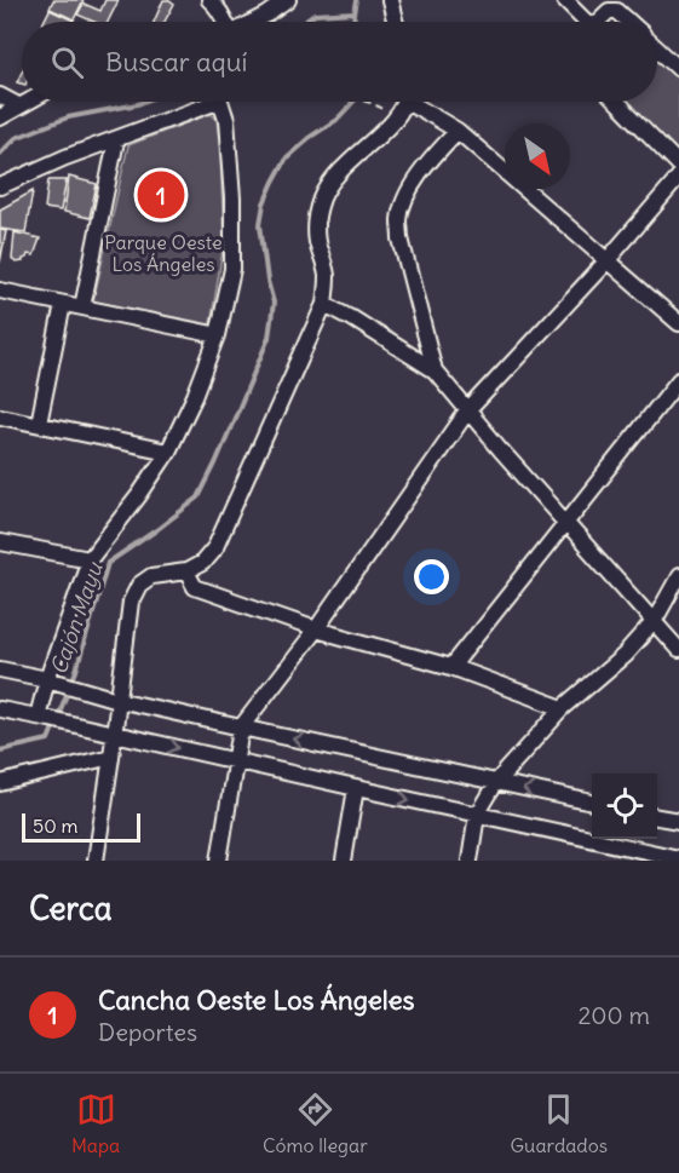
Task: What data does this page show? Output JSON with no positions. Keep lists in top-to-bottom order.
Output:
{
  "water": ["Cajón Mayu"],
  "parks": ["Parque Oeste Los Ángeles"],
  "scale_bar": "50 m",
  "north": "bottom right",
  "page": {
    "search": "Buscar aquí",
    "pins": "1",
    "scale": "50 m",
    "heading": "Cerca",
    "list": [
      {
        "mark": "1",
        "name": "Cancha Oeste Los Ángeles",
        "note": "Deportes",
        "value": "200 m"
      }
    ],
    "nav": ["Mapa", "Cómo llegar", "Guardados"]
  }
}
